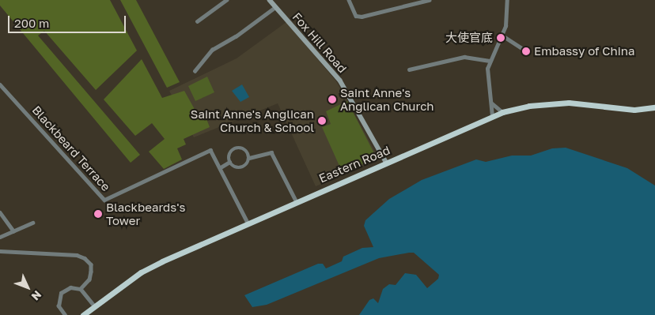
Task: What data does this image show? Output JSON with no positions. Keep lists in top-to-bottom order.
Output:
{
  "streets": {
    "highway": ["Eastern Road"],
    "main road": ["Fox Hill Road"],
    "street": ["Blackbeard Terrace"]
  },
  "crossings": [
    ["Fox Hill Road", "Eastern Road"],
    ["Blackbeard Terrace", "Eastern Road"]
  ],
  "places": [
    "大使官底",
    "Embassy of China",
    "Saint Anne's Anglican Church",
    "Saint Anne's Anglican Church & School",
    "Blackbeards's Tower"
  ],
  "scale_bar": "200 m",
  "north": "bottom right"
}
